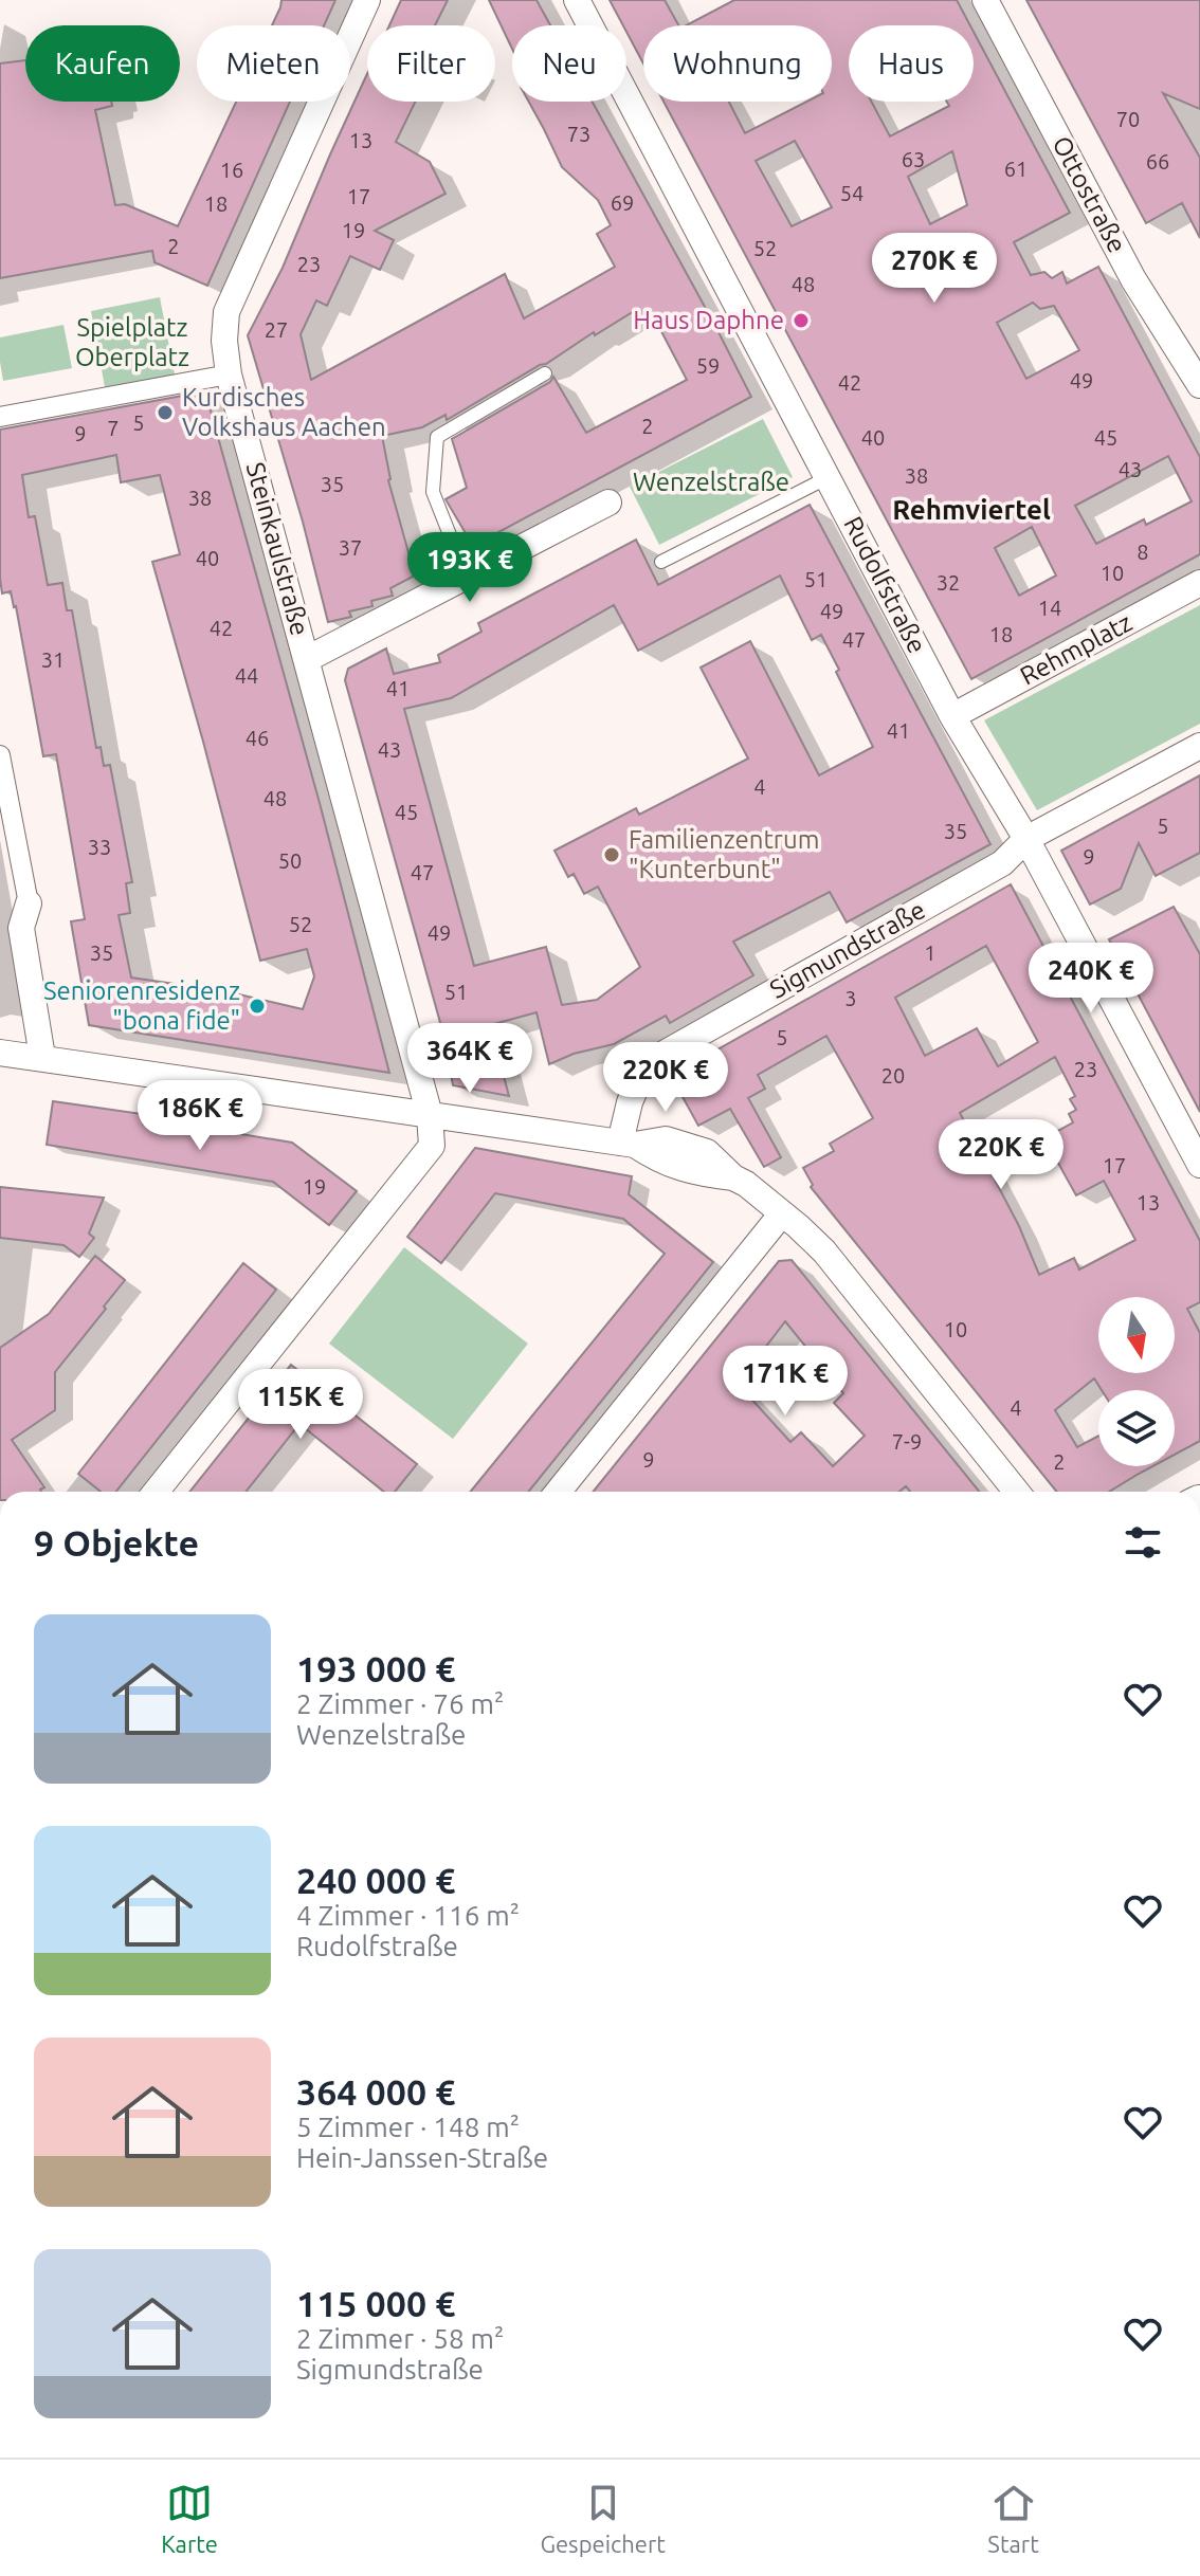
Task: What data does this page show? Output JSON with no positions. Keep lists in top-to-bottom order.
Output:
{
  "streets": {
    "street": [
      "Ottostraße",
      "Steinkaulstraße",
      "Rudolfstraße",
      "Rehmplatz",
      "Sigmundstraße"
    ]
  },
  "crossings": [
    ["Rudolfstraße", "Rehmplatz"],
    ["Rudolfstraße", "Sigmundstraße"]
  ],
  "districts": ["Rehmviertel"],
  "parks": ["Spielplatz Oberplatz", "Wenzelstraße"],
  "places": [
    "Haus Daphne",
    "Kurdisches Volkshaus Aachen",
    "Familienzentrum \"Kunterbunt\"",
    "Seniorenresidenz \"bona fide\""
  ],
  "house_numbers": [
    "70",
    "73",
    "13",
    "63",
    "66",
    "61",
    "16",
    "54",
    "17",
    "69",
    "18",
    "19",
    "2",
    "52",
    "23",
    "48",
    "27",
    "59",
    "49",
    "42",
    "5",
    "2",
    "7",
    "9",
    "40",
    "45",
    "43",
    "38",
    "35",
    "38",
    "37",
    "8",
    "40",
    "10",
    "51",
    "32",
    "14",
    "49",
    "42",
    "18",
    "47",
    "31",
    "44",
    "41",
    "41",
    "46",
    "43",
    "4",
    "48",
    "45",
    "5",
    "35",
    "33",
    "9",
    "50",
    "47",
    "52",
    "49",
    "35",
    "1",
    "51",
    "3",
    "5",
    "23",
    "20",
    "17",
    "19",
    "13",
    "10",
    "4",
    "7-9",
    "9",
    "2"
  ],
  "north": "bottom",
  "page": {
    "chip": [
      "Kaufen",
      "Mieten",
      "Filter",
      "Neu",
      "Wohnung",
      "Haus"
    ],
    "price": [
      "270K €",
      "193K €",
      "240K €",
      "364K €",
      "220K €",
      "186K €",
      "220K €",
      "171K €",
      "115K €"
    ],
    "heading": "9 Objekte",
    "list": [
      {
        "name": "193 000 €",
        "note": "2 Zimmer · 76 m² · Wenzelstraße"
      },
      {
        "name": "240 000 €",
        "note": "4 Zimmer · 116 m² · Rudolfstraße"
      },
      {
        "name": "364 000 €",
        "note": "5 Zimmer · 148 m² · Hein-Janssen-Straße"
      },
      {
        "name": "115 000 €",
        "note": "2 Zimmer · 58 m² · Sigmundstraße"
      }
    ],
    "tabs": ["Karte", "Gespeichert", "Start"]
  }
}
